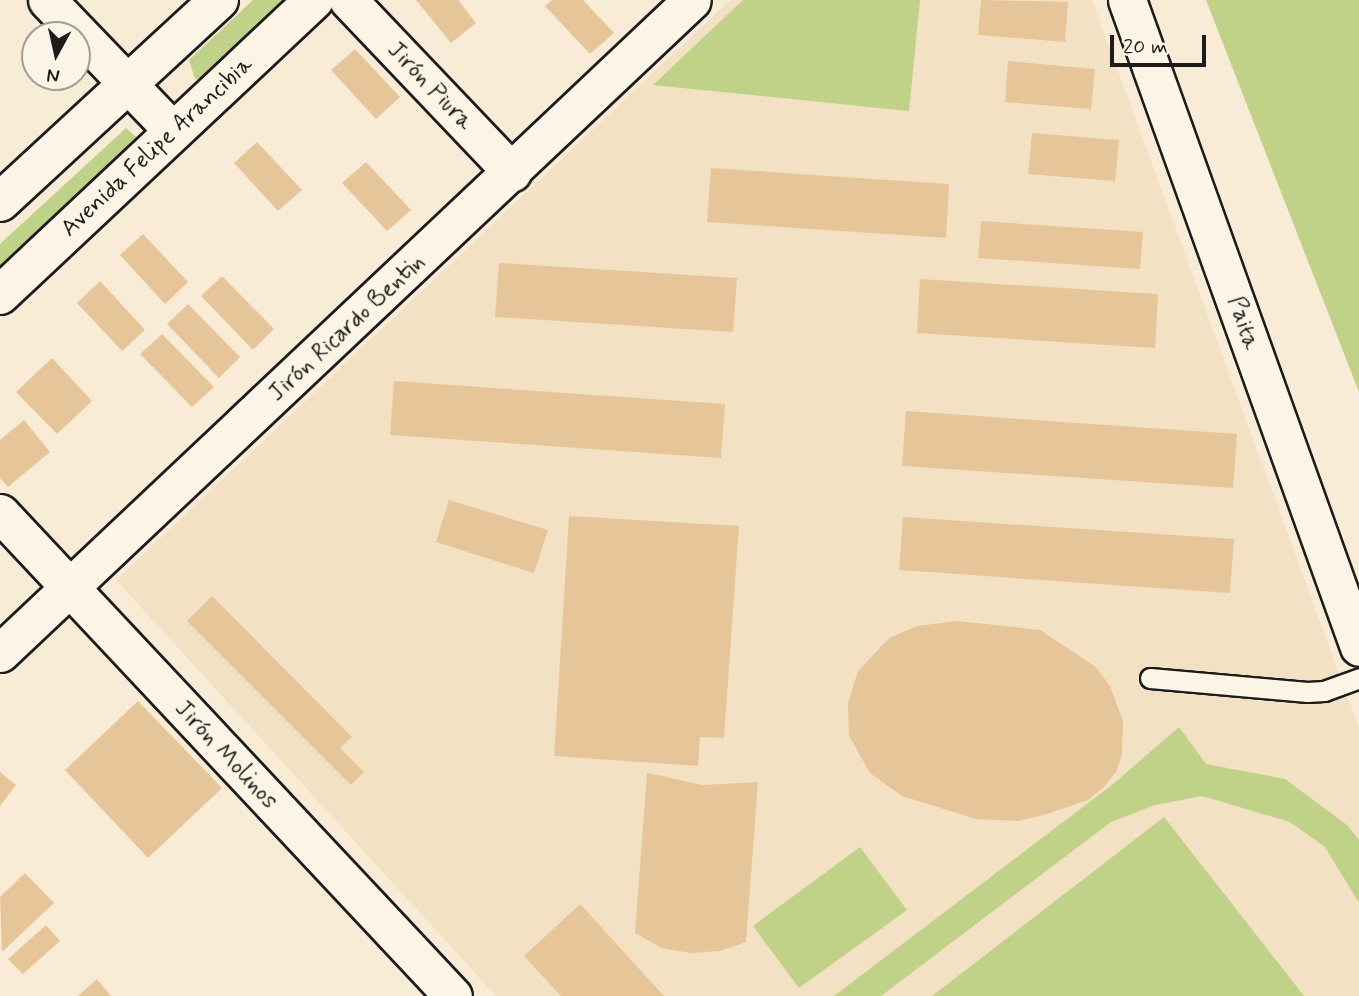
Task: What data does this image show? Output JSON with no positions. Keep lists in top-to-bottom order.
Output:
{
  "streets": {
    "main road": ["Avenida Felipe Arancibia"],
    "street": [
      "Jirón Piura",
      "Paita",
      "Jirón Ricardo Bentin",
      "Jirón Molinos"
    ]
  },
  "crossings": [
    ["Jirón Piura", "Jirón Ricardo Bentin"],
    ["Jirón Ricardo Bentin", "Jirón Molinos"]
  ],
  "scale_bar": "20 m",
  "north": "bottom"
}
